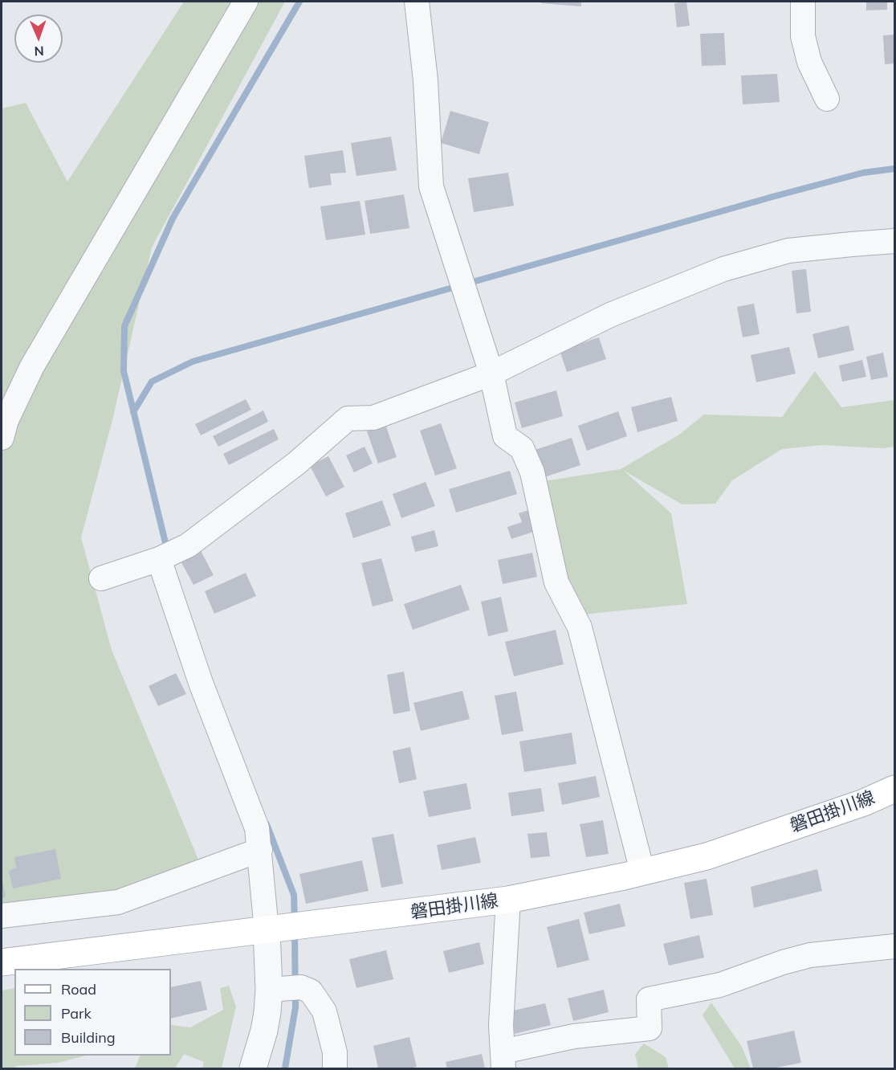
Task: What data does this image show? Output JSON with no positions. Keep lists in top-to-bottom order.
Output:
{
  "streets": {
    "main road": ["磐田掛川線"]
  },
  "legend": ["Road", "Park", "Building"],
  "north": "bottom"
}
